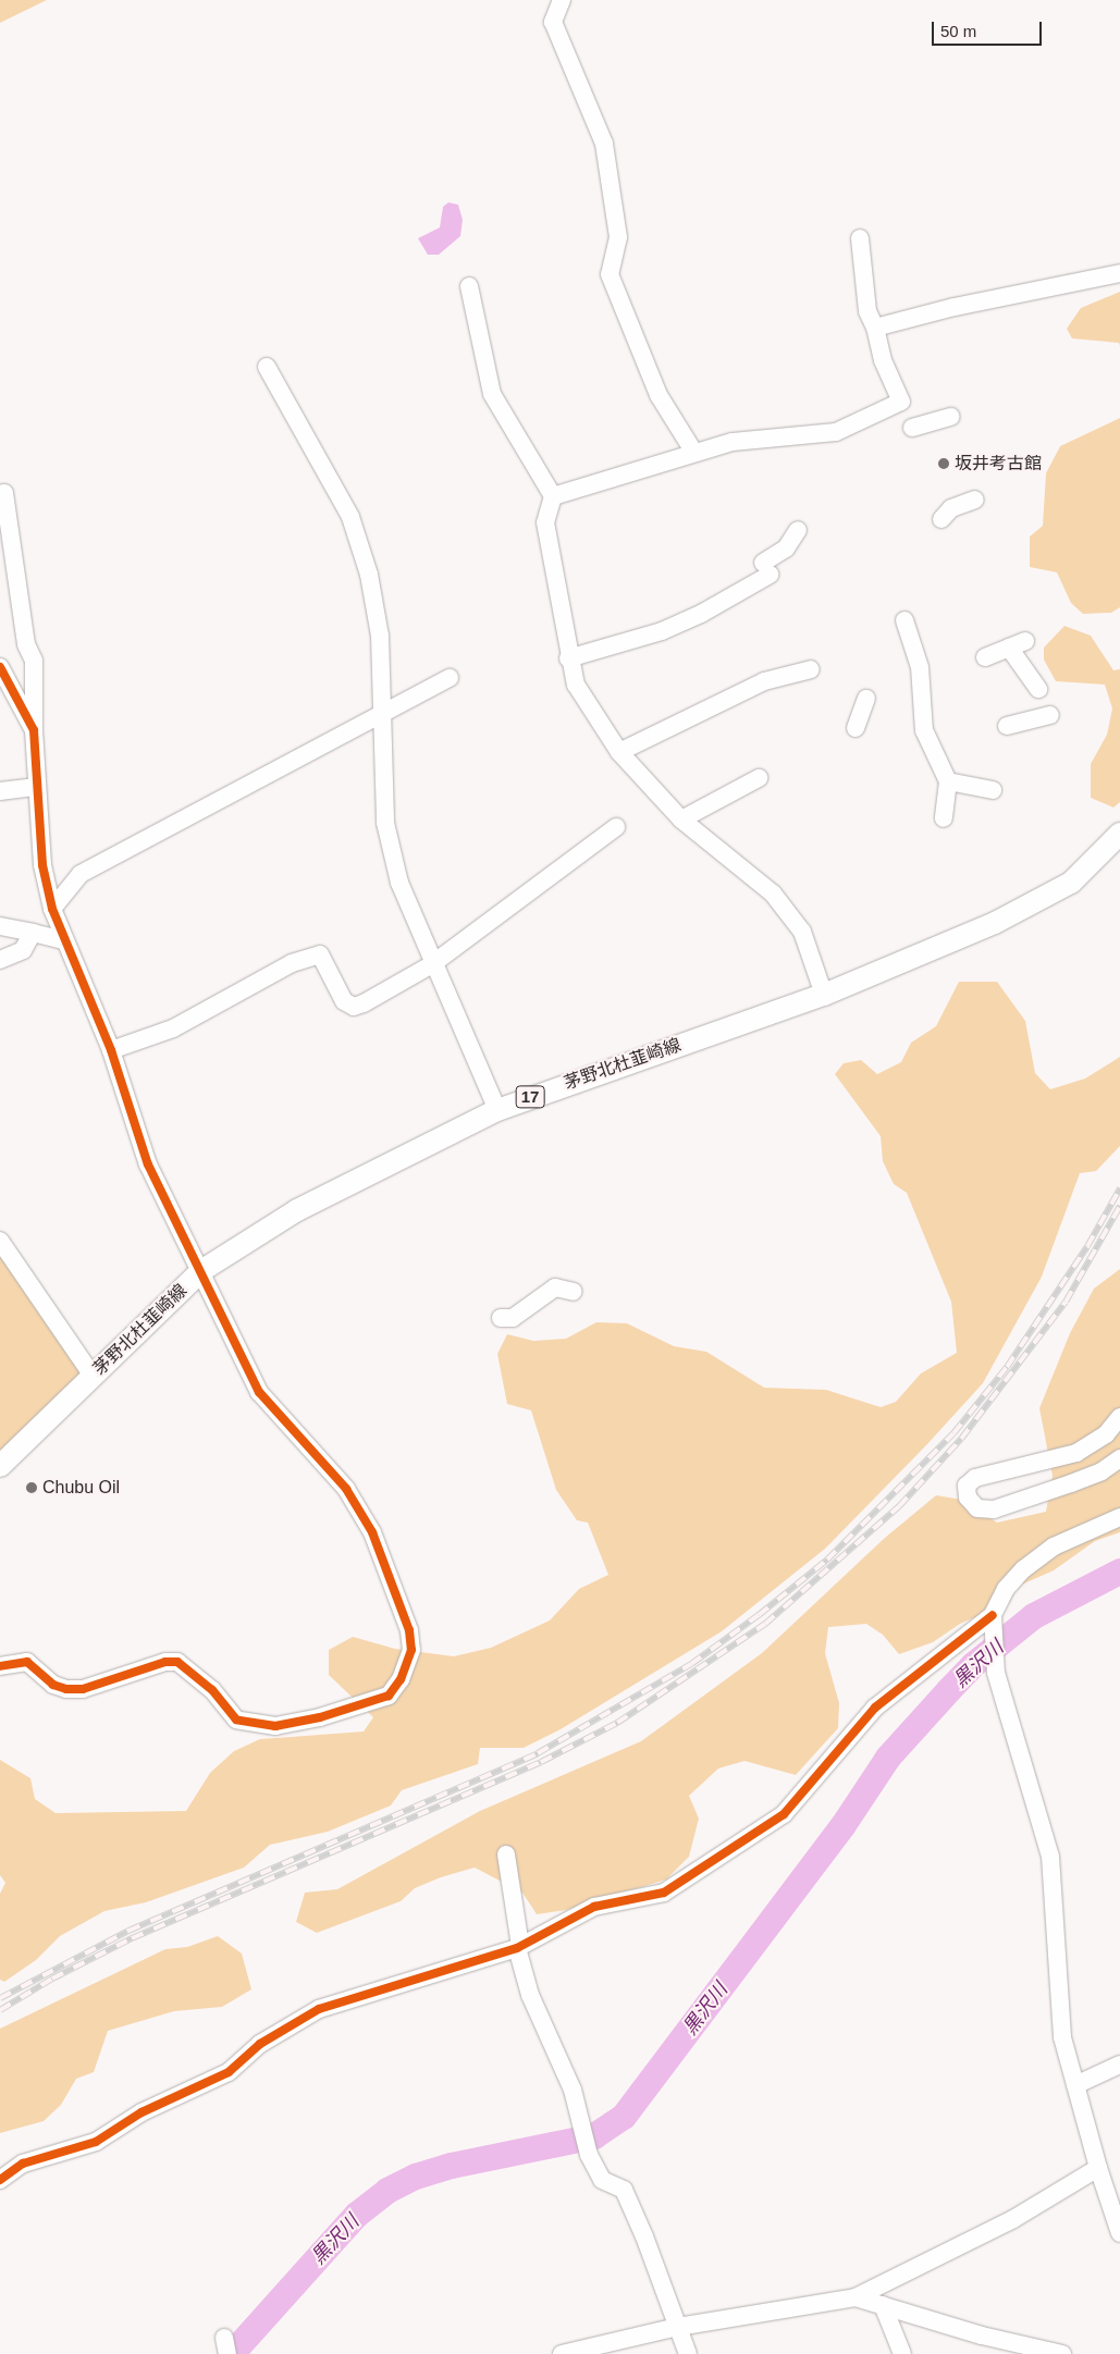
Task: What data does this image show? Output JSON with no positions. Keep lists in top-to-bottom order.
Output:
{
  "streets": {
    "main road": ["茅野北杜韮崎線", "17"]
  },
  "water": ["黒沢川"],
  "places": ["坂井考古館", "Chubu Oil"],
  "scale_bar": "50 m"
}
